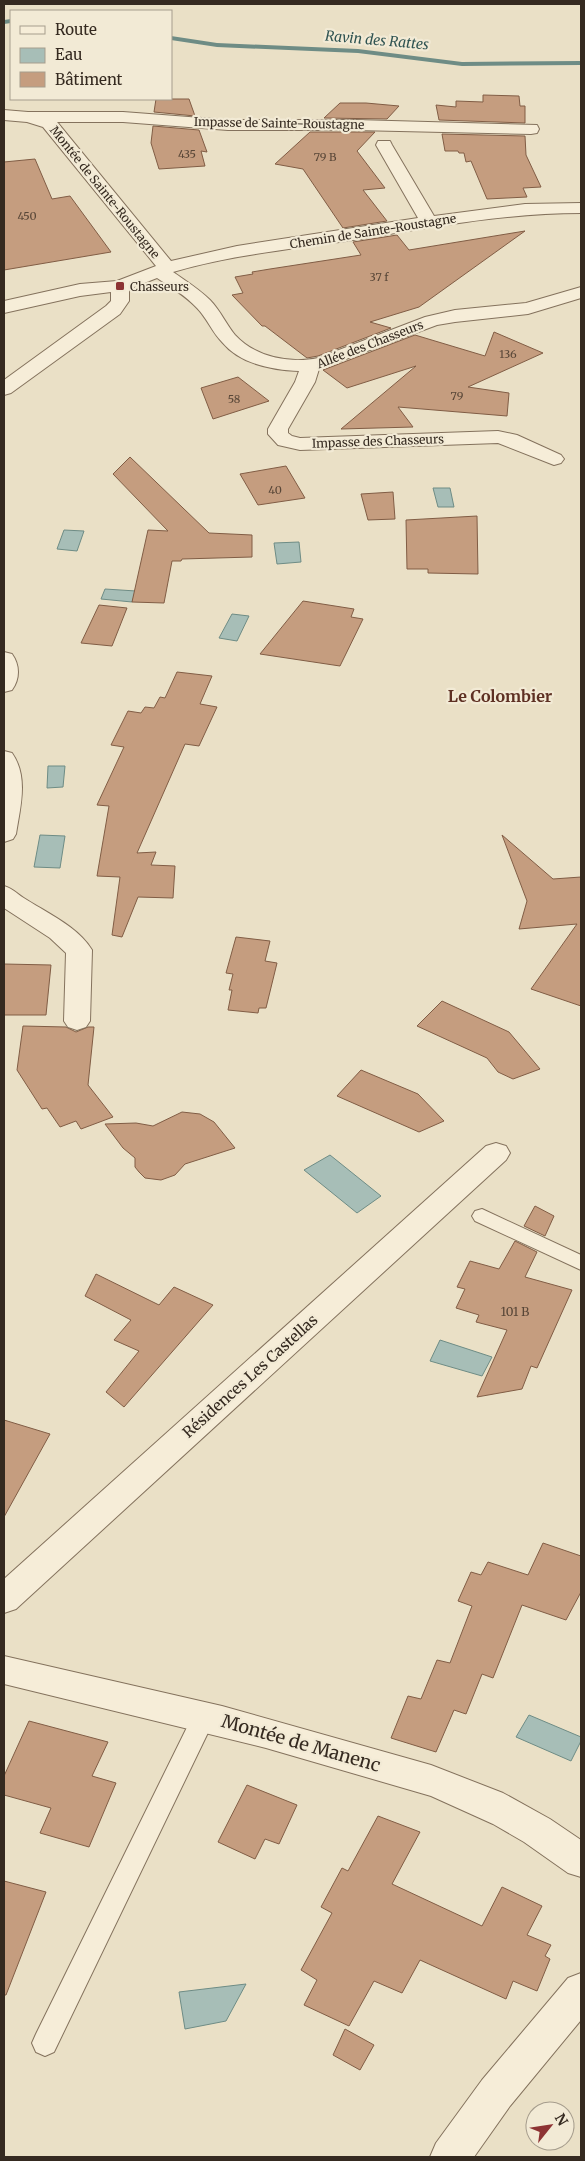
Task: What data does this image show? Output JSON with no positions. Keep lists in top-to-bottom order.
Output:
{
  "streets": {
    "street": [
      "Impasse de Sainte-Roustagne",
      "Montée de Sainte-Roustagne",
      "Chemin de Sainte-Roustagne",
      "Allée des Chasseurs",
      "Impasse des Chasseurs",
      "Résidences Les Castellas",
      "Montée de Manenc"
    ]
  },
  "crossings": [
    ["Impasse de Sainte-Roustagne", "Montée de Sainte-Roustagne"],
    ["Montée de Sainte-Roustagne", "Chemin de Sainte-Roustagne"],
    ["Montée de Sainte-Roustagne", "Allée des Chasseurs"],
    ["Chemin de Sainte-Roustagne", "Allée des Chasseurs"],
    ["Allée des Chasseurs", "Impasse des Chasseurs"]
  ],
  "districts": ["Le Colombier"],
  "water": ["Ravin des Rattes"],
  "places": {
    "transit": ["Chasseurs"]
  },
  "house_numbers": [
    "435",
    "79 B",
    "450",
    "37 f",
    "136",
    "79",
    "58",
    "40",
    "101 B"
  ],
  "legend": ["Route", "Eau", "Bâtiment"],
  "north": "top right"
}
